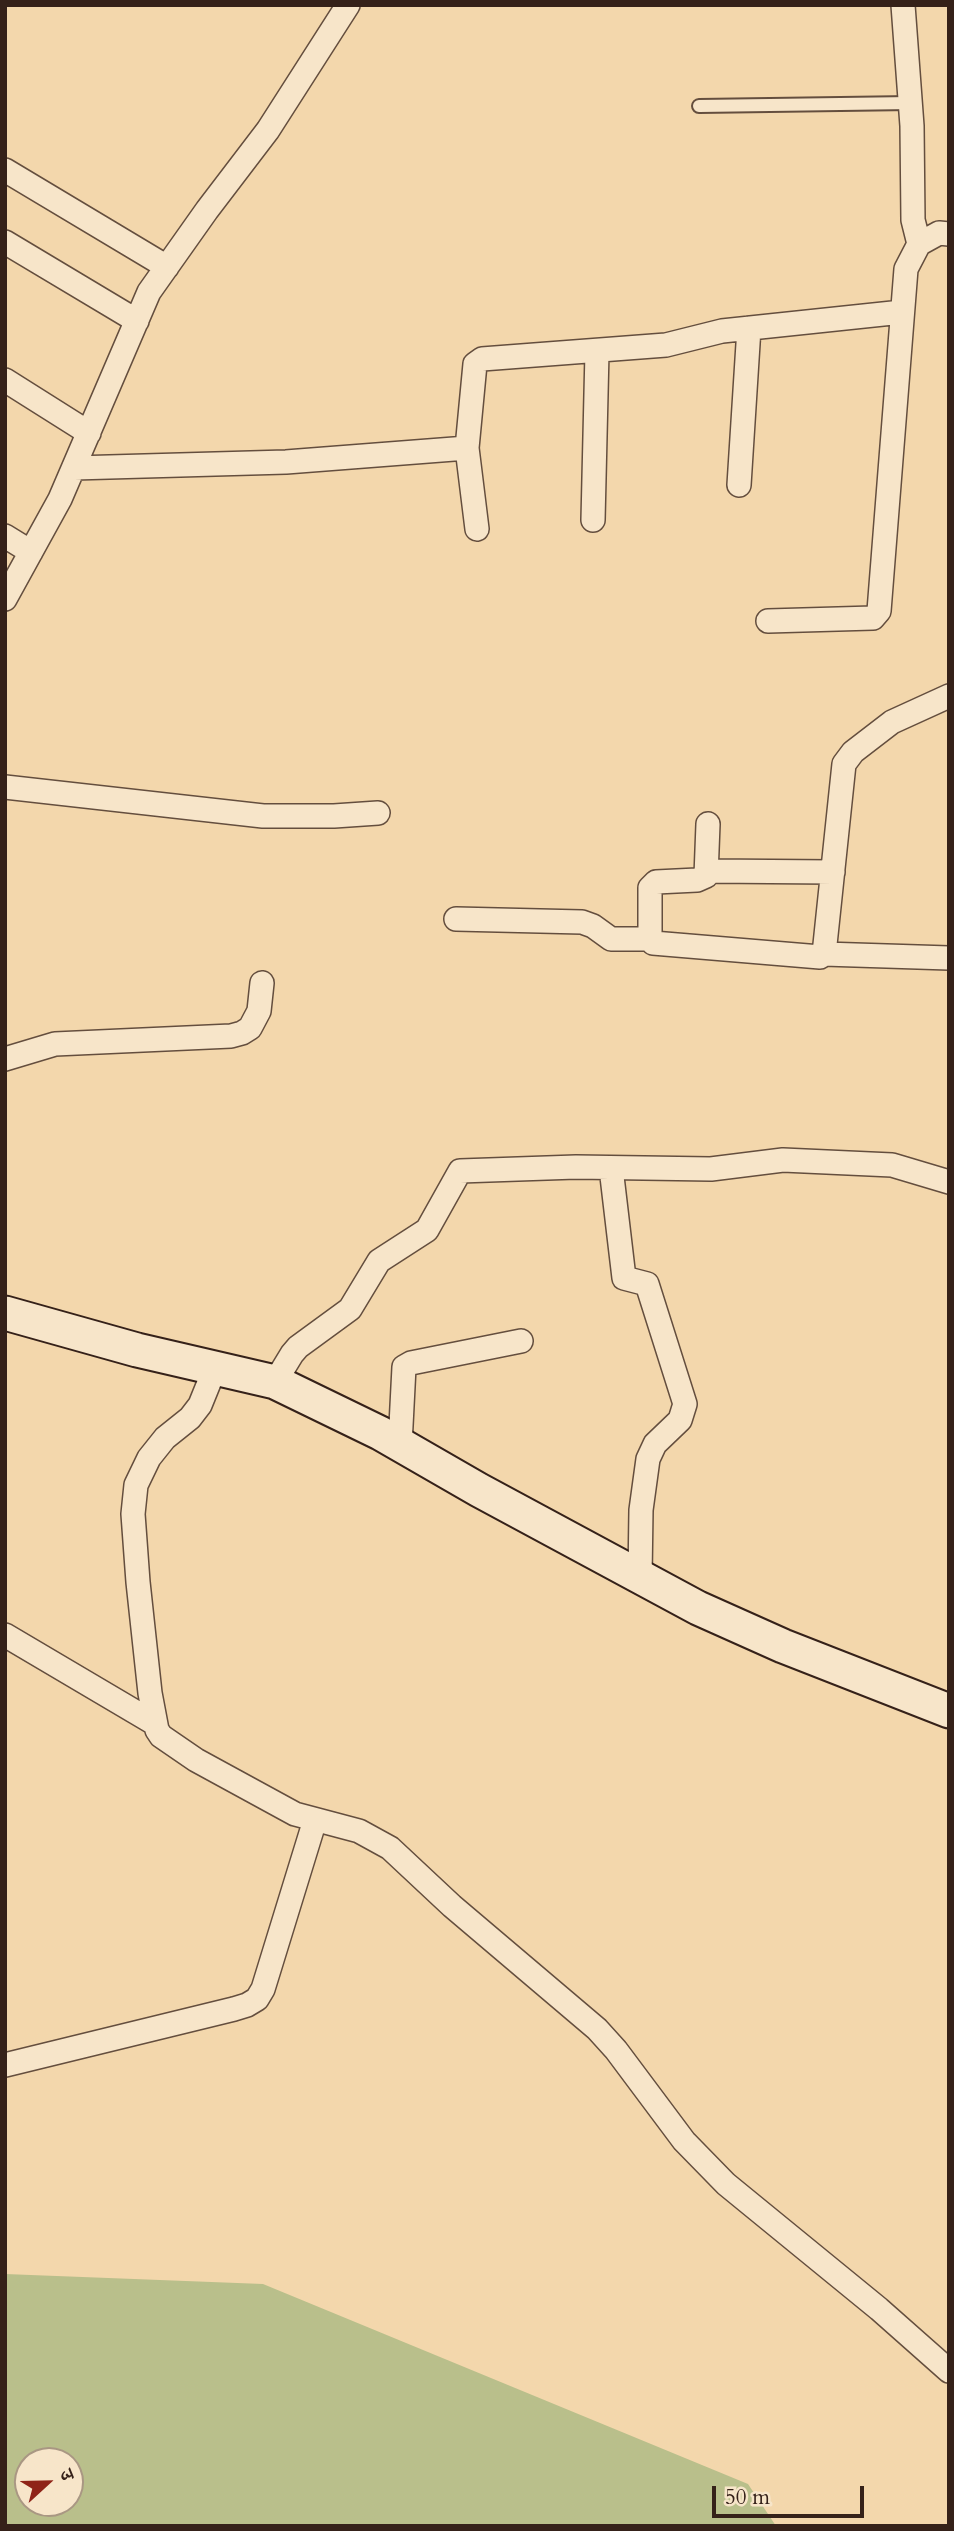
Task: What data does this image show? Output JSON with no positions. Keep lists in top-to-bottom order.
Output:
{
  "scale_bar": "50 m",
  "north": "right"
}
